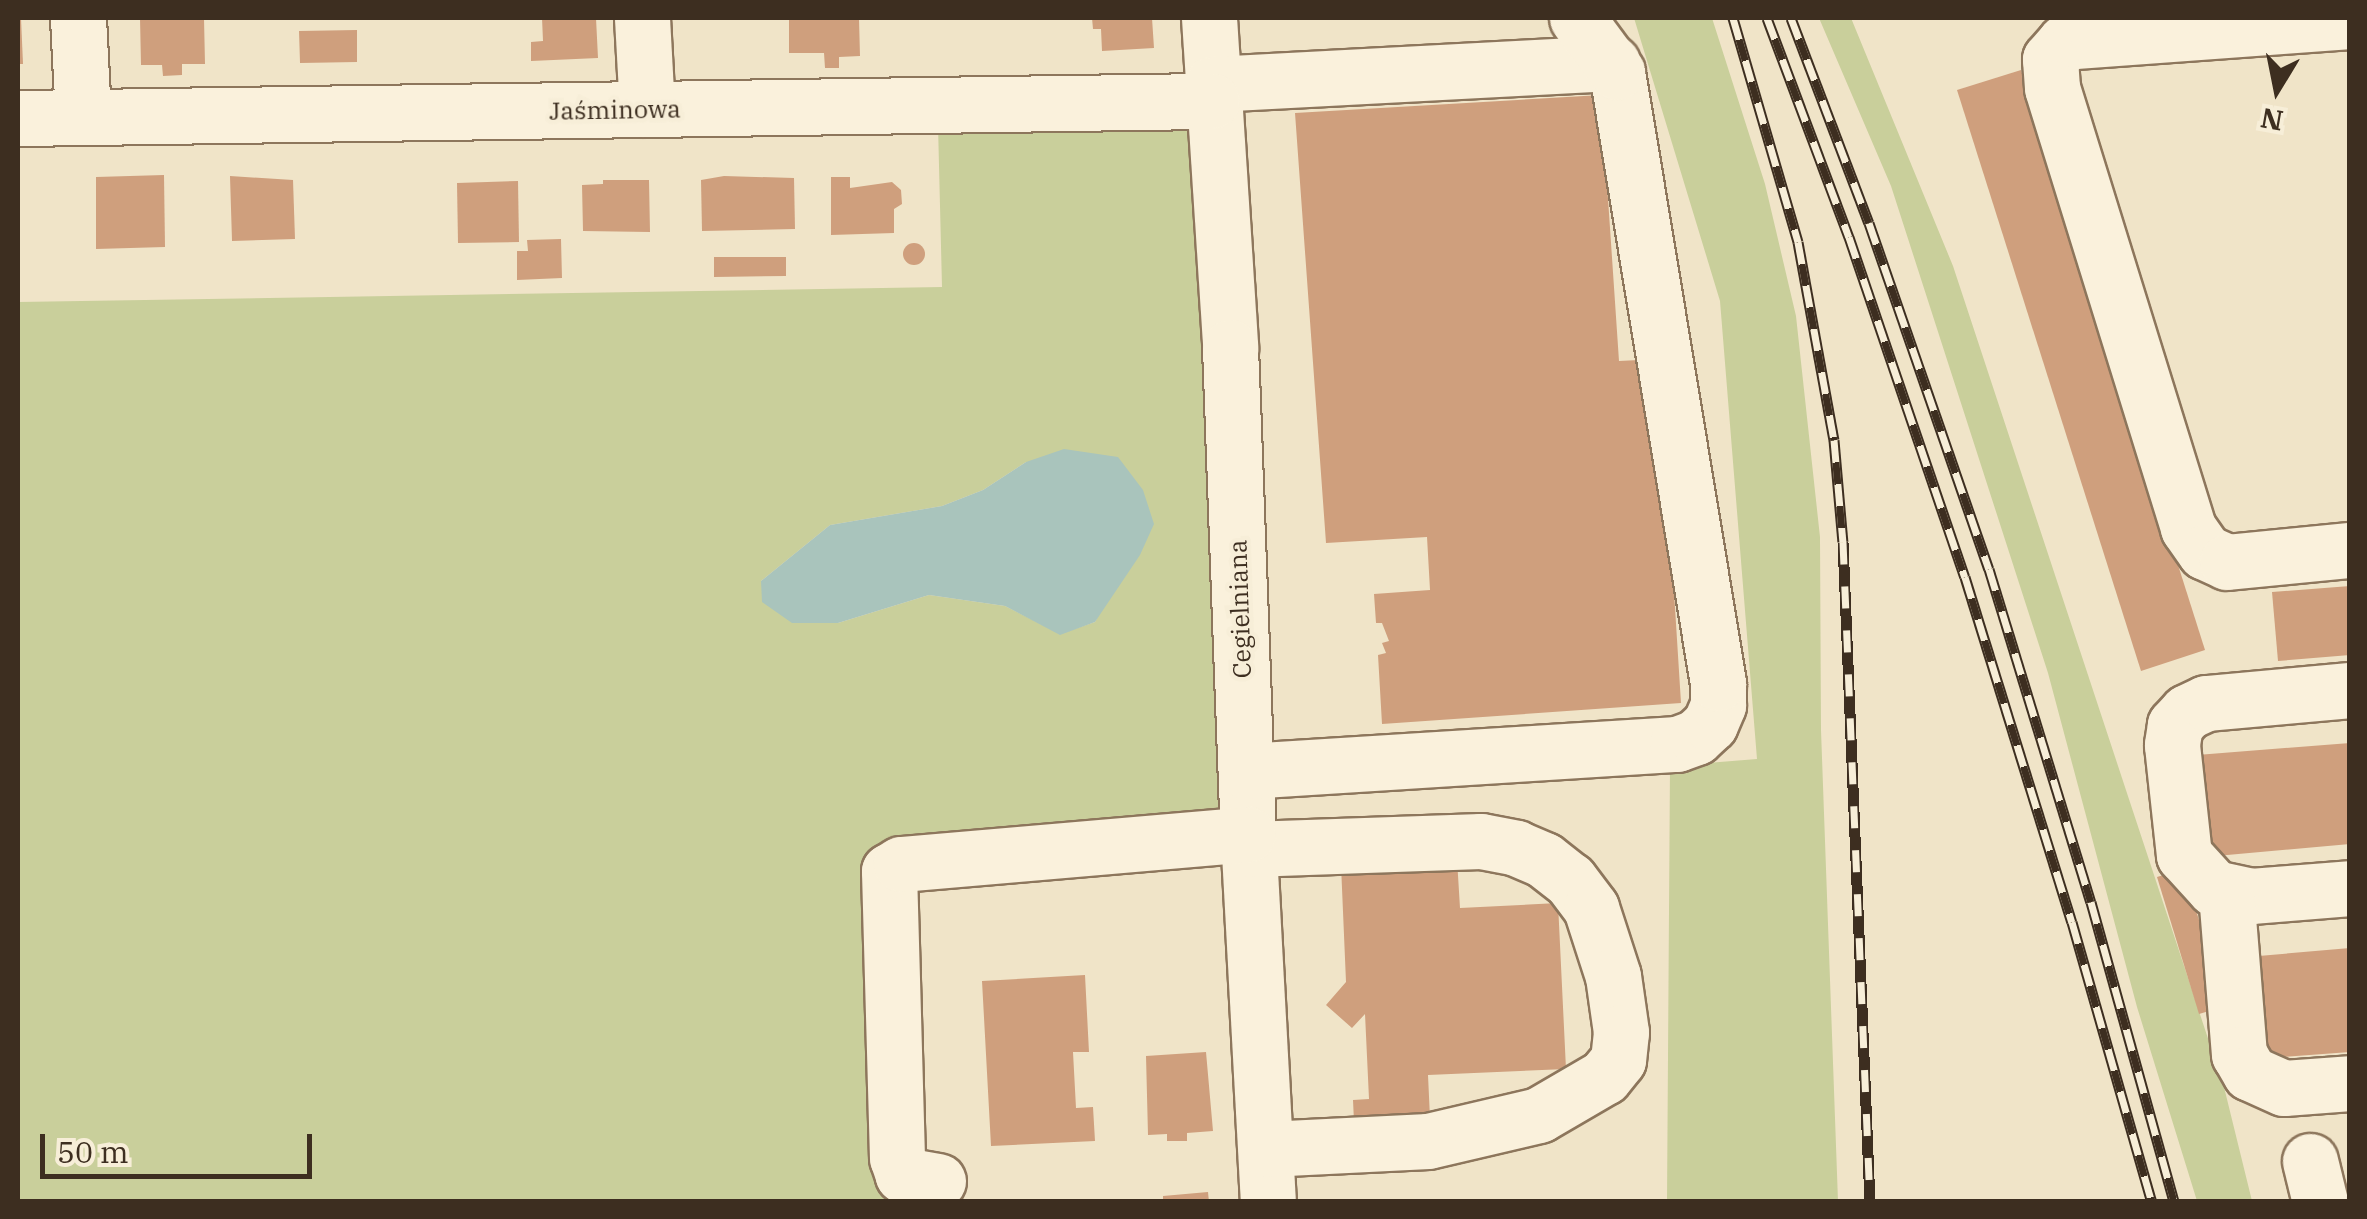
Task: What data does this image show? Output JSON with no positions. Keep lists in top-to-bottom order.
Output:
{
  "streets": {
    "street": ["Jaśminowa", "Cegielniana"]
  },
  "crossings": [
    ["Jaśminowa", "Cegielniana"]
  ],
  "scale_bar": "50 m",
  "north": "bottom"
}
